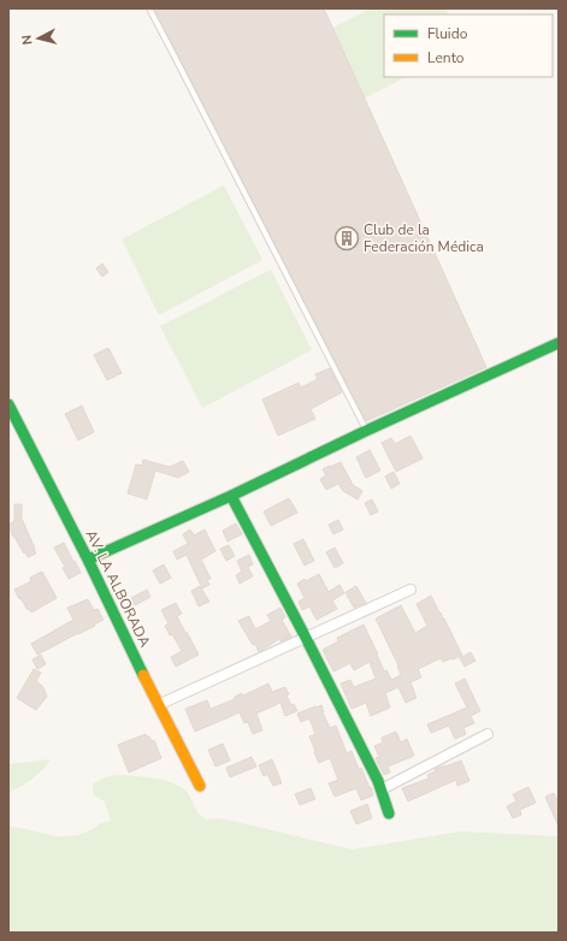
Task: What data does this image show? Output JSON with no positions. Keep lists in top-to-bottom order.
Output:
{
  "streets": {
    "street": ["AV. LA ALBORADA"]
  },
  "places": {
    "building": ["Club de la Federación Médica"]
  },
  "legend": ["Fluido", "Lento"],
  "north": "left"
}
